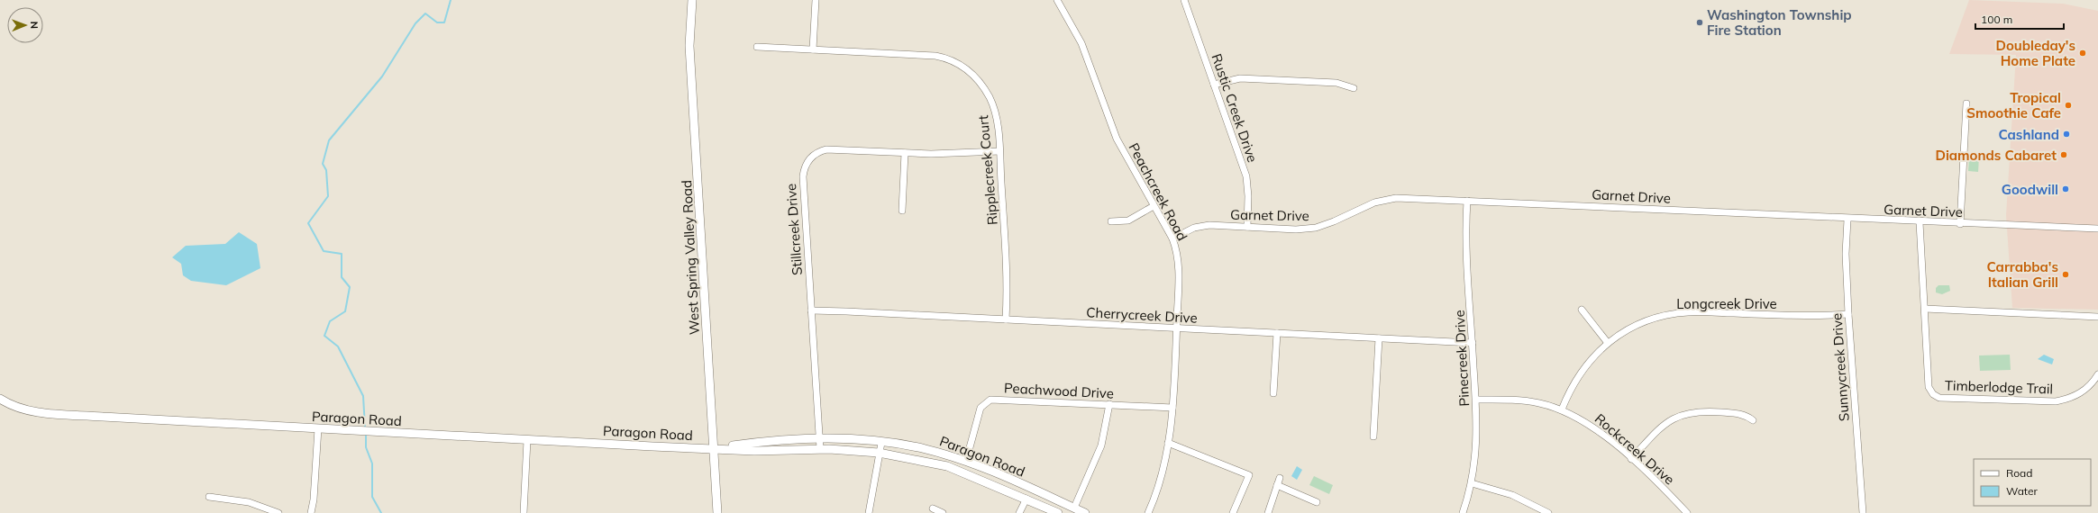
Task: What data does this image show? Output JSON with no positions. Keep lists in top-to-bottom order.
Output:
{
  "streets": {
    "street": [
      "Rustic Creek Drive",
      "Ripplecreek Court",
      "Peachcreek Road",
      "Garnet Drive",
      "Stillcreek Drive",
      "West Spring Valley Road",
      "Longcreek Drive",
      "Cherrycreek Drive",
      "Pinecreek Drive",
      "Sunnycreek Drive",
      "Timberlodge Trail",
      "Peachwood Drive",
      "Paragon Road",
      "Rockcreek Drive"
    ]
  },
  "crossings": [
    ["Rustic Creek Drive", "Garnet Drive"],
    ["Ripplecreek Court", "Stillcreek Drive"],
    ["Ripplecreek Court", "Cherrycreek Drive"],
    ["Peachcreek Road", "Garnet Drive"],
    ["Peachcreek Road", "Cherrycreek Drive"],
    ["Peachcreek Road", "Peachwood Drive"],
    ["Garnet Drive", "Pinecreek Drive"],
    ["Garnet Drive", "Sunnycreek Drive"],
    ["Garnet Drive", "Timberlodge Trail"],
    ["Stillcreek Drive", "Cherrycreek Drive"],
    ["Stillcreek Drive", "Paragon Road"],
    ["West Spring Valley Road", "Paragon Road"],
    ["Longcreek Drive", "Sunnycreek Drive"],
    ["Longcreek Drive", "Rockcreek Drive"],
    ["Cherrycreek Drive", "Pinecreek Drive"],
    ["Pinecreek Drive", "Rockcreek Drive"],
    ["Peachwood Drive", "Paragon Road"]
  ],
  "places": [
    "Washington Township Fire Station",
    "Doubleday's Home Plate",
    "Tropical Smoothie Cafe",
    "Cashland",
    "Diamonds Cabaret",
    "Goodwill",
    "Carrabba's Italian Grill"
  ],
  "legend": ["Road", "Water"],
  "scale_bar": "100 m",
  "north": "right"
}
